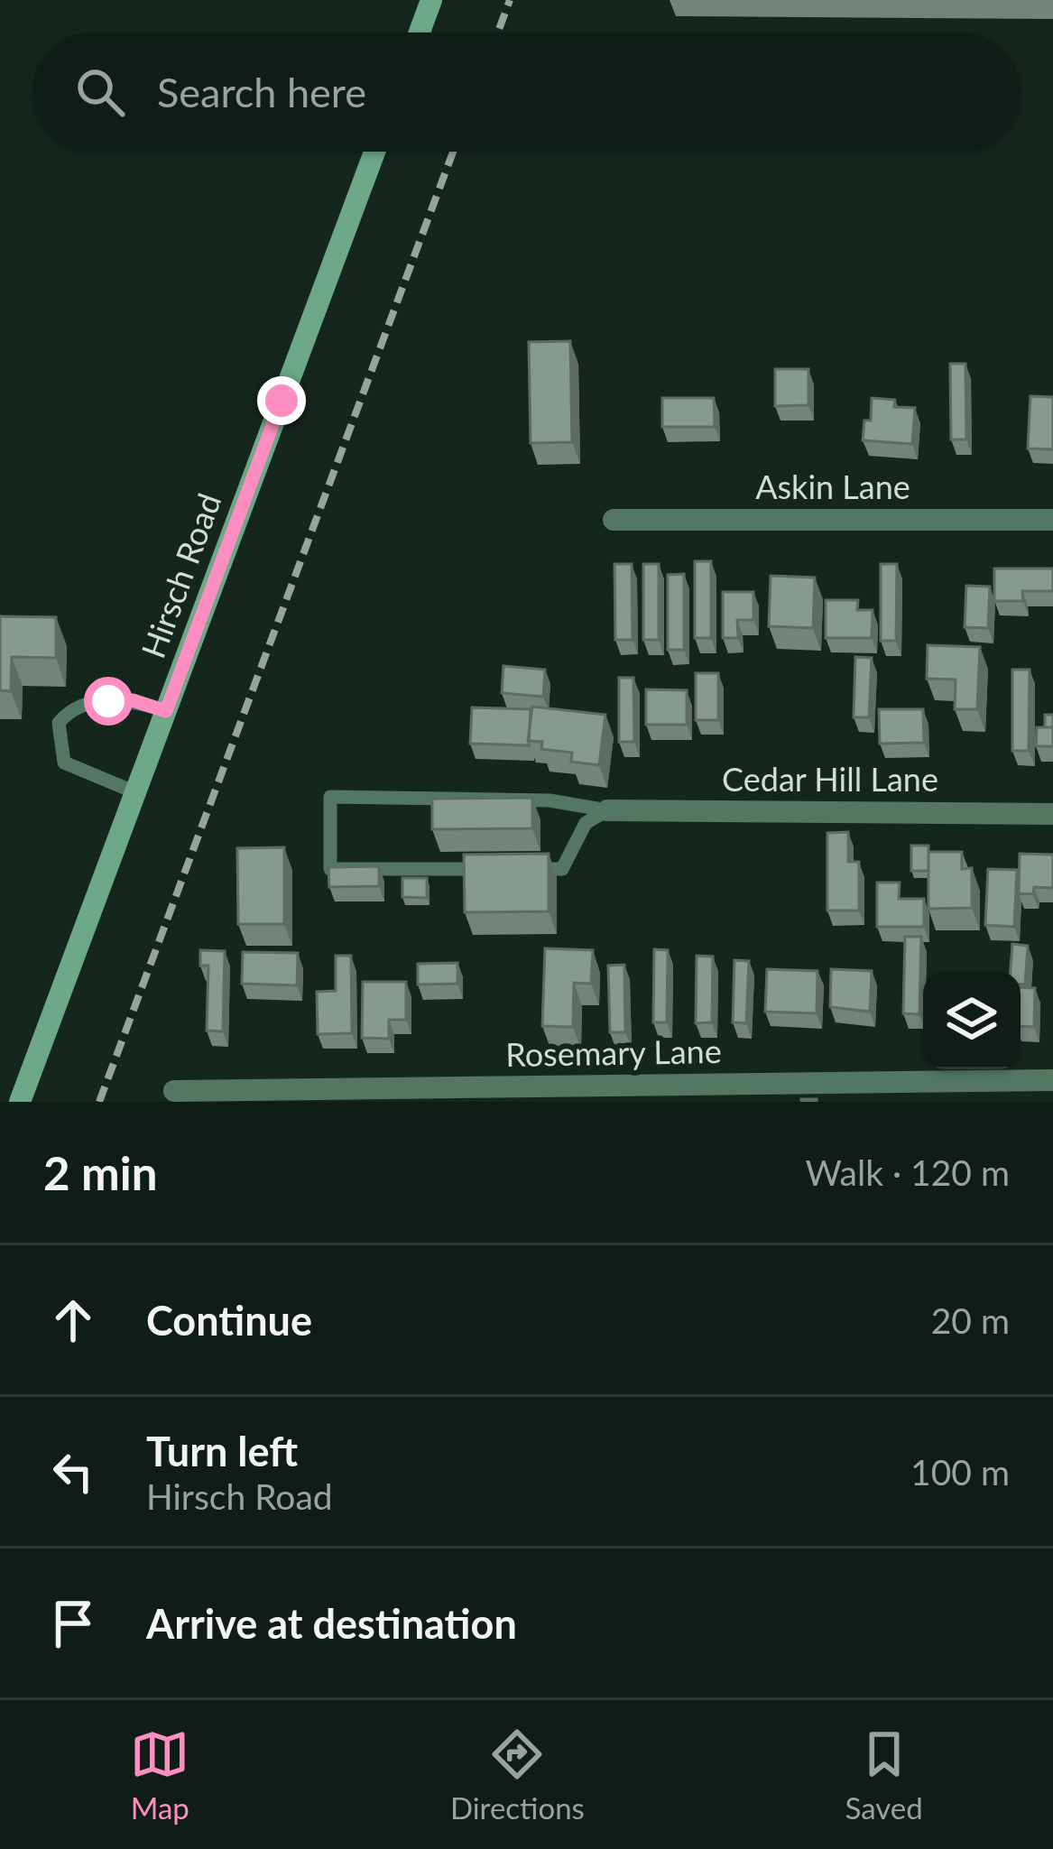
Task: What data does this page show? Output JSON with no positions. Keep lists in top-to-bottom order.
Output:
{
  "streets": {
    "main road": ["Hirsch Road"],
    "street": ["Askin Lane", "Cedar Hill Lane", "Rosemary Lane"]
  },
  "page": {
    "search": "Search here",
    "heading": ["2 min", "Walk · 120 m"],
    "list": [
      ["Continue", "20 m"],
      ["Turn left", "Hirsch Road", "100 m"],
      "Arrive at destination"
    ],
    "nav": ["Map", "Directions", "Saved"]
  }
}
